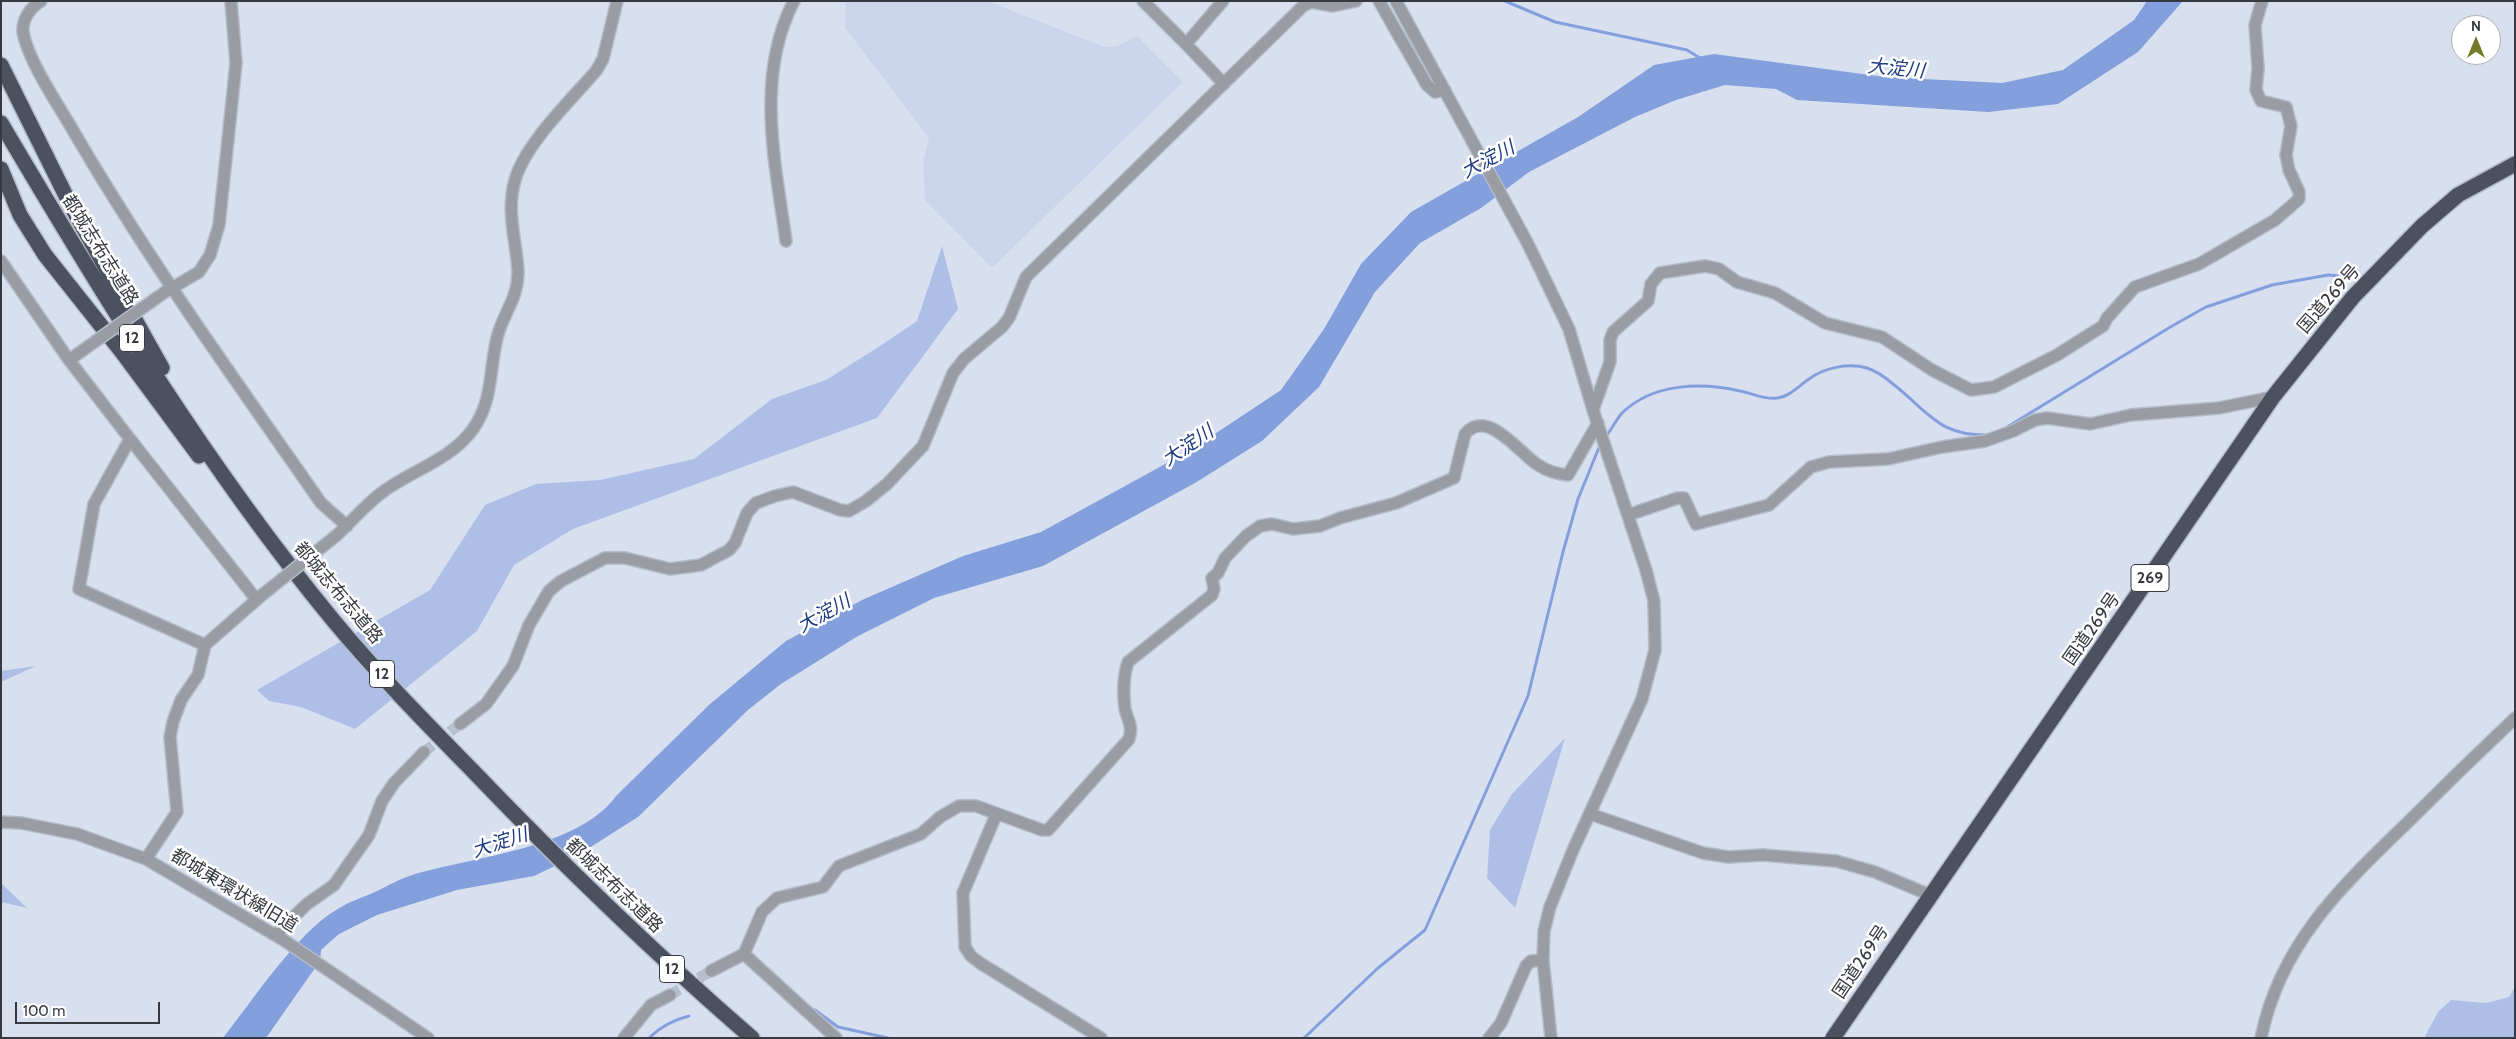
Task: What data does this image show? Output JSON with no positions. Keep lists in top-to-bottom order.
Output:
{
  "streets": {
    "highway": [
      "都城志布志道路",
      "国道269号",
      "12",
      "269"
    ],
    "street": ["都城東環状線旧道"]
  },
  "water": ["大淀川"],
  "scale_bar": "100 m",
  "north": "top"
}
